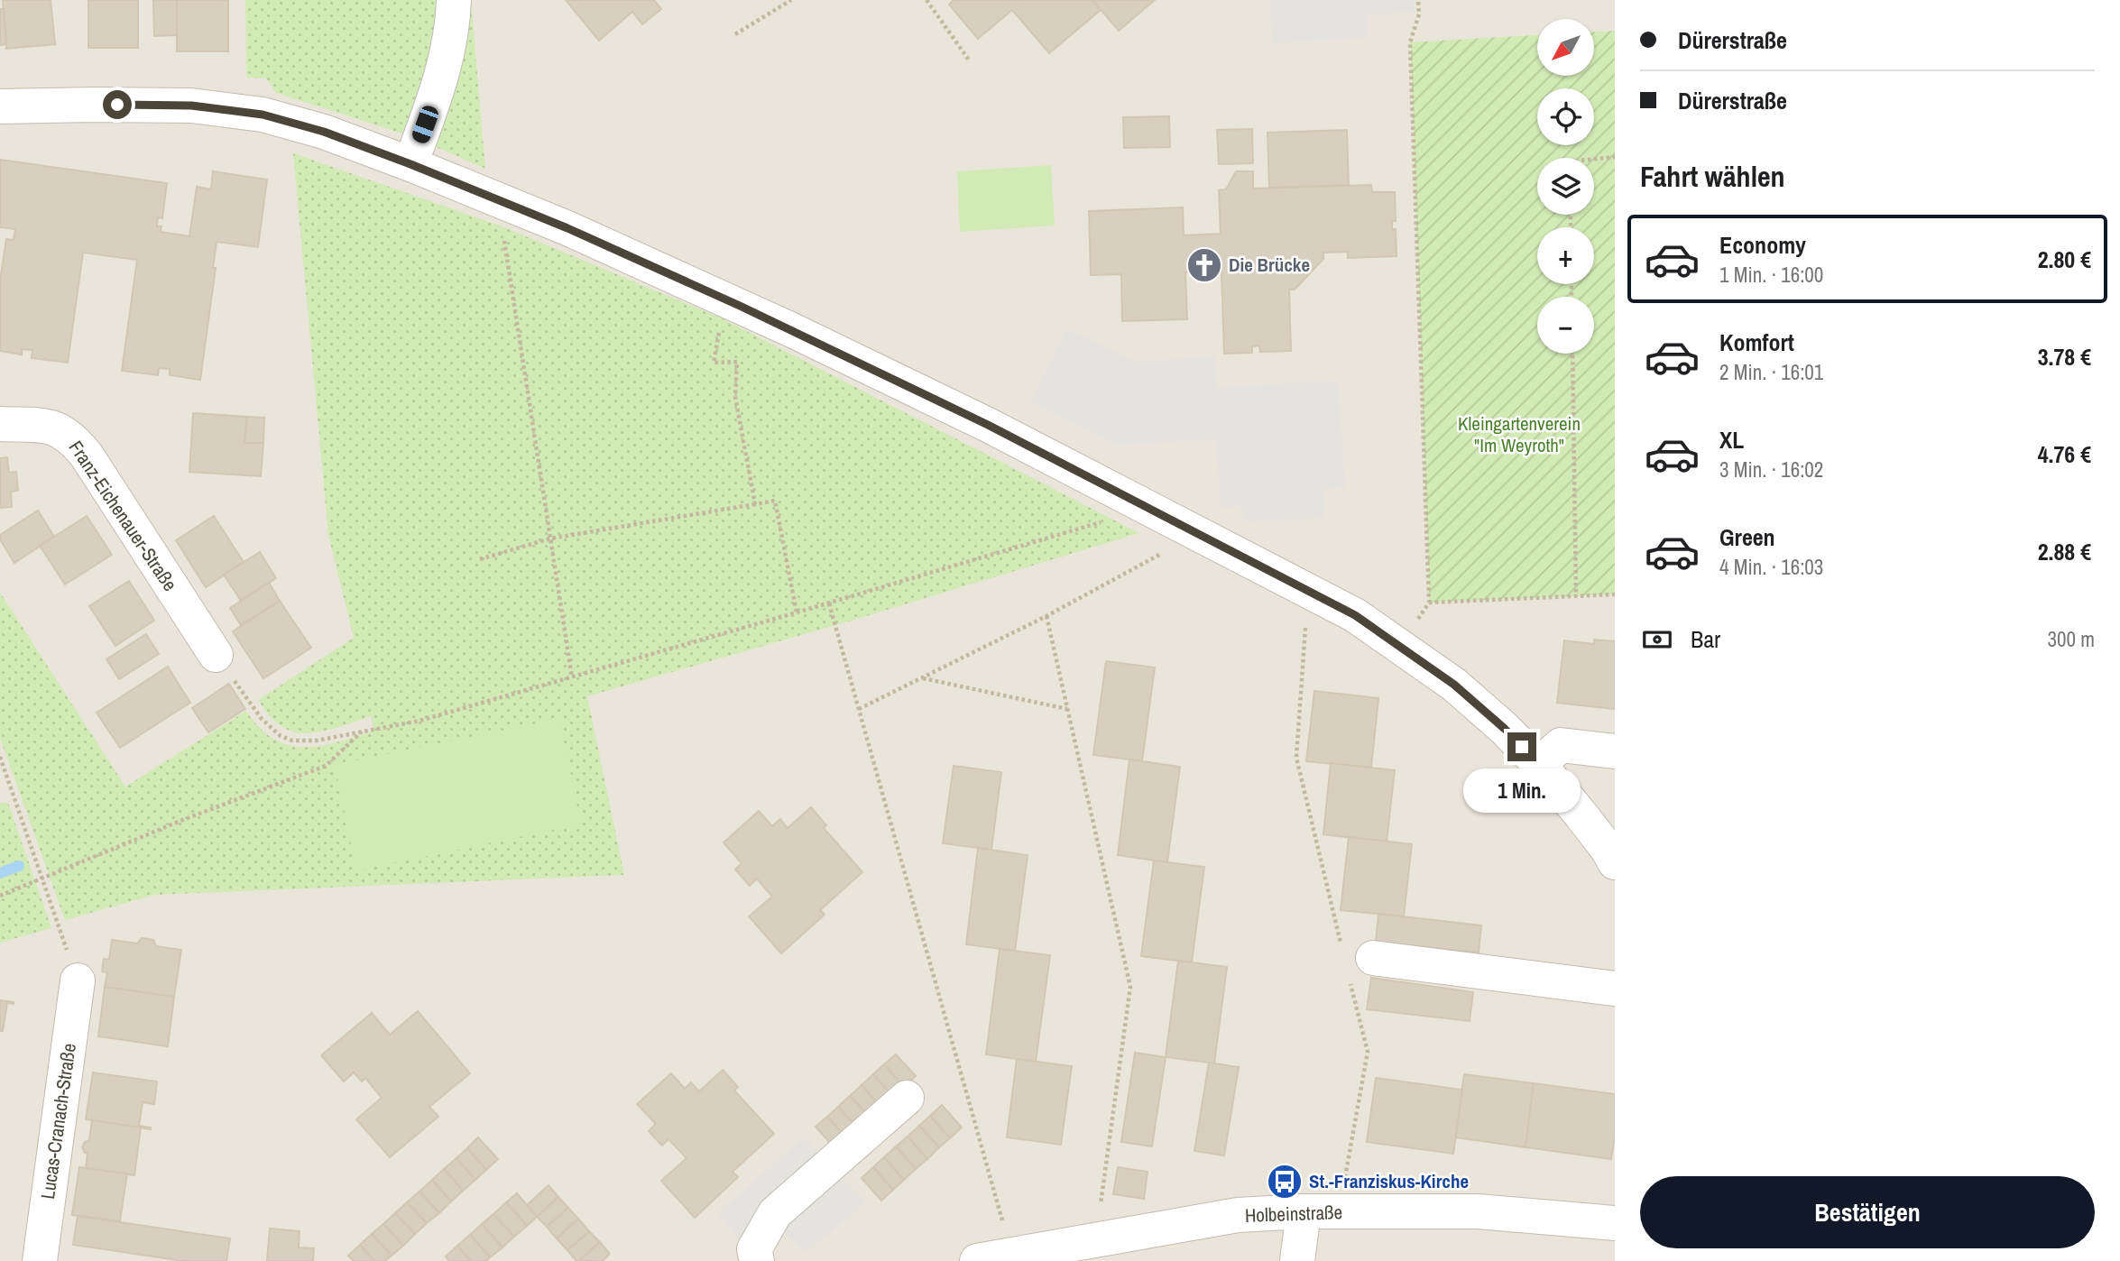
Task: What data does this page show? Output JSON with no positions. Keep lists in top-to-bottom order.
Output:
{
  "streets": {
    "street": ["Franz-Eichenauer-Straße", "Lucas-Cranach-Straße", "Holbeinstraße"]
  },
  "parks": ["Kleingartenverein \"Im Weyroth\""],
  "places": {
    "church": ["Die Brücke"],
    "bus stop": ["St.-Franziskus-Kirche"]
  },
  "north": "bottom left",
  "page": {
    "banner": ["Dürerstraße", "Dürerstraße"],
    "map_buttons": ["+", "−"],
    "heading": "Fahrt wählen",
    "list": [
      {
        "name": "Economy",
        "note": "1 Min. · 16:00",
        "value": "2.80 €"
      },
      {
        "name": "Komfort",
        "note": "2 Min. · 16:01",
        "value": "3.78 €"
      },
      {
        "name": "XL",
        "note": "3 Min. · 16:02",
        "value": "4.76 €"
      },
      {
        "name": "Green",
        "note": "4 Min. · 16:03",
        "value": "2.88 €"
      }
    ],
    "pay": ["Bar", "300 m"],
    "bubble": "1 Min.",
    "buttons": "Bestätigen"
  }
}
